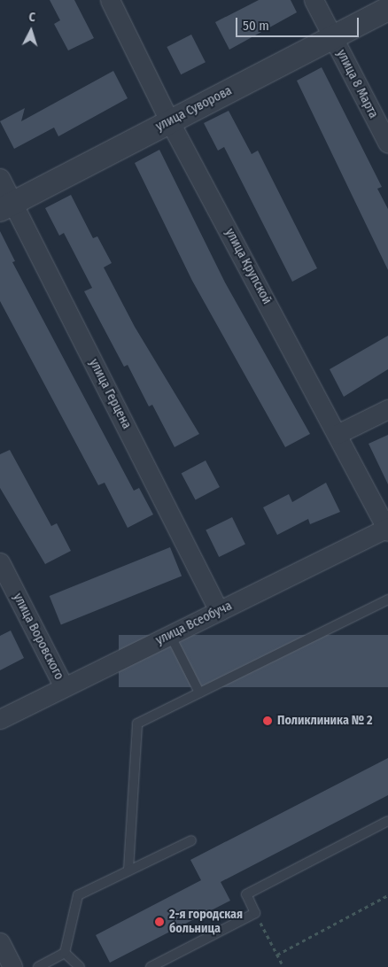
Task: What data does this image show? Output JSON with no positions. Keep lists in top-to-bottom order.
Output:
{
  "streets": {
    "street": [
      "улица 8 Марта",
      "улица Суворова",
      "улица Крупской",
      "улица Герцена",
      "улица Всеобуча",
      "улица Воровского"
    ]
  },
  "crossings": [
    ["улица 8 Марта", "улица Суворова"],
    ["улица Суворова", "улица Крупской"],
    ["улица Суворова", "улица Герцена"],
    ["улица Крупской", "улица Всеобуча"],
    ["улица Герцена", "улица Всеобуча"],
    ["улица Всеобуча", "улица Воровского"]
  ],
  "places": ["Поликлиника № 2", "2-я городская больница"],
  "scale_bar": "50 m",
  "north": "top"
}
